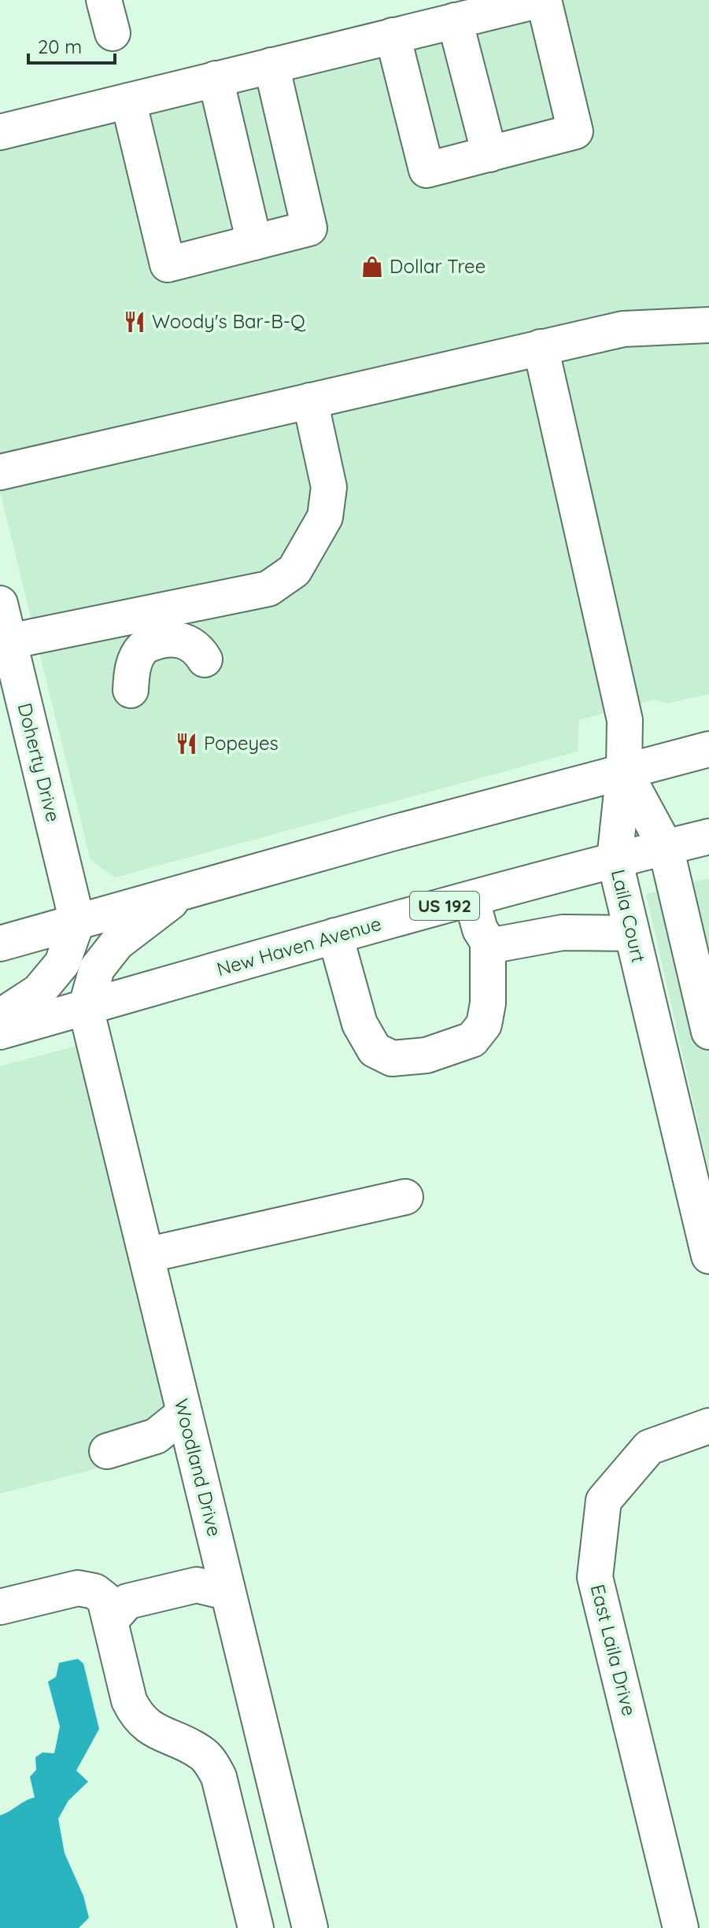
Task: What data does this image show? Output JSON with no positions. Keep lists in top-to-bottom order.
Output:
{
  "streets": {
    "street": [
      "Doherty Drive",
      "US 192",
      "Laila Court",
      "New Haven Avenue",
      "Woodland Drive",
      "East Laila Drive"
    ]
  },
  "crossings": [
    ["Laila Court", "New Haven Avenue"],
    ["New Haven Avenue", "Woodland Drive"]
  ],
  "places": {
    "shop": ["Dollar Tree"],
    "restaurant": ["Woody's Bar-B-Q", "Popeyes"]
  },
  "scale_bar": "20 m"
}
